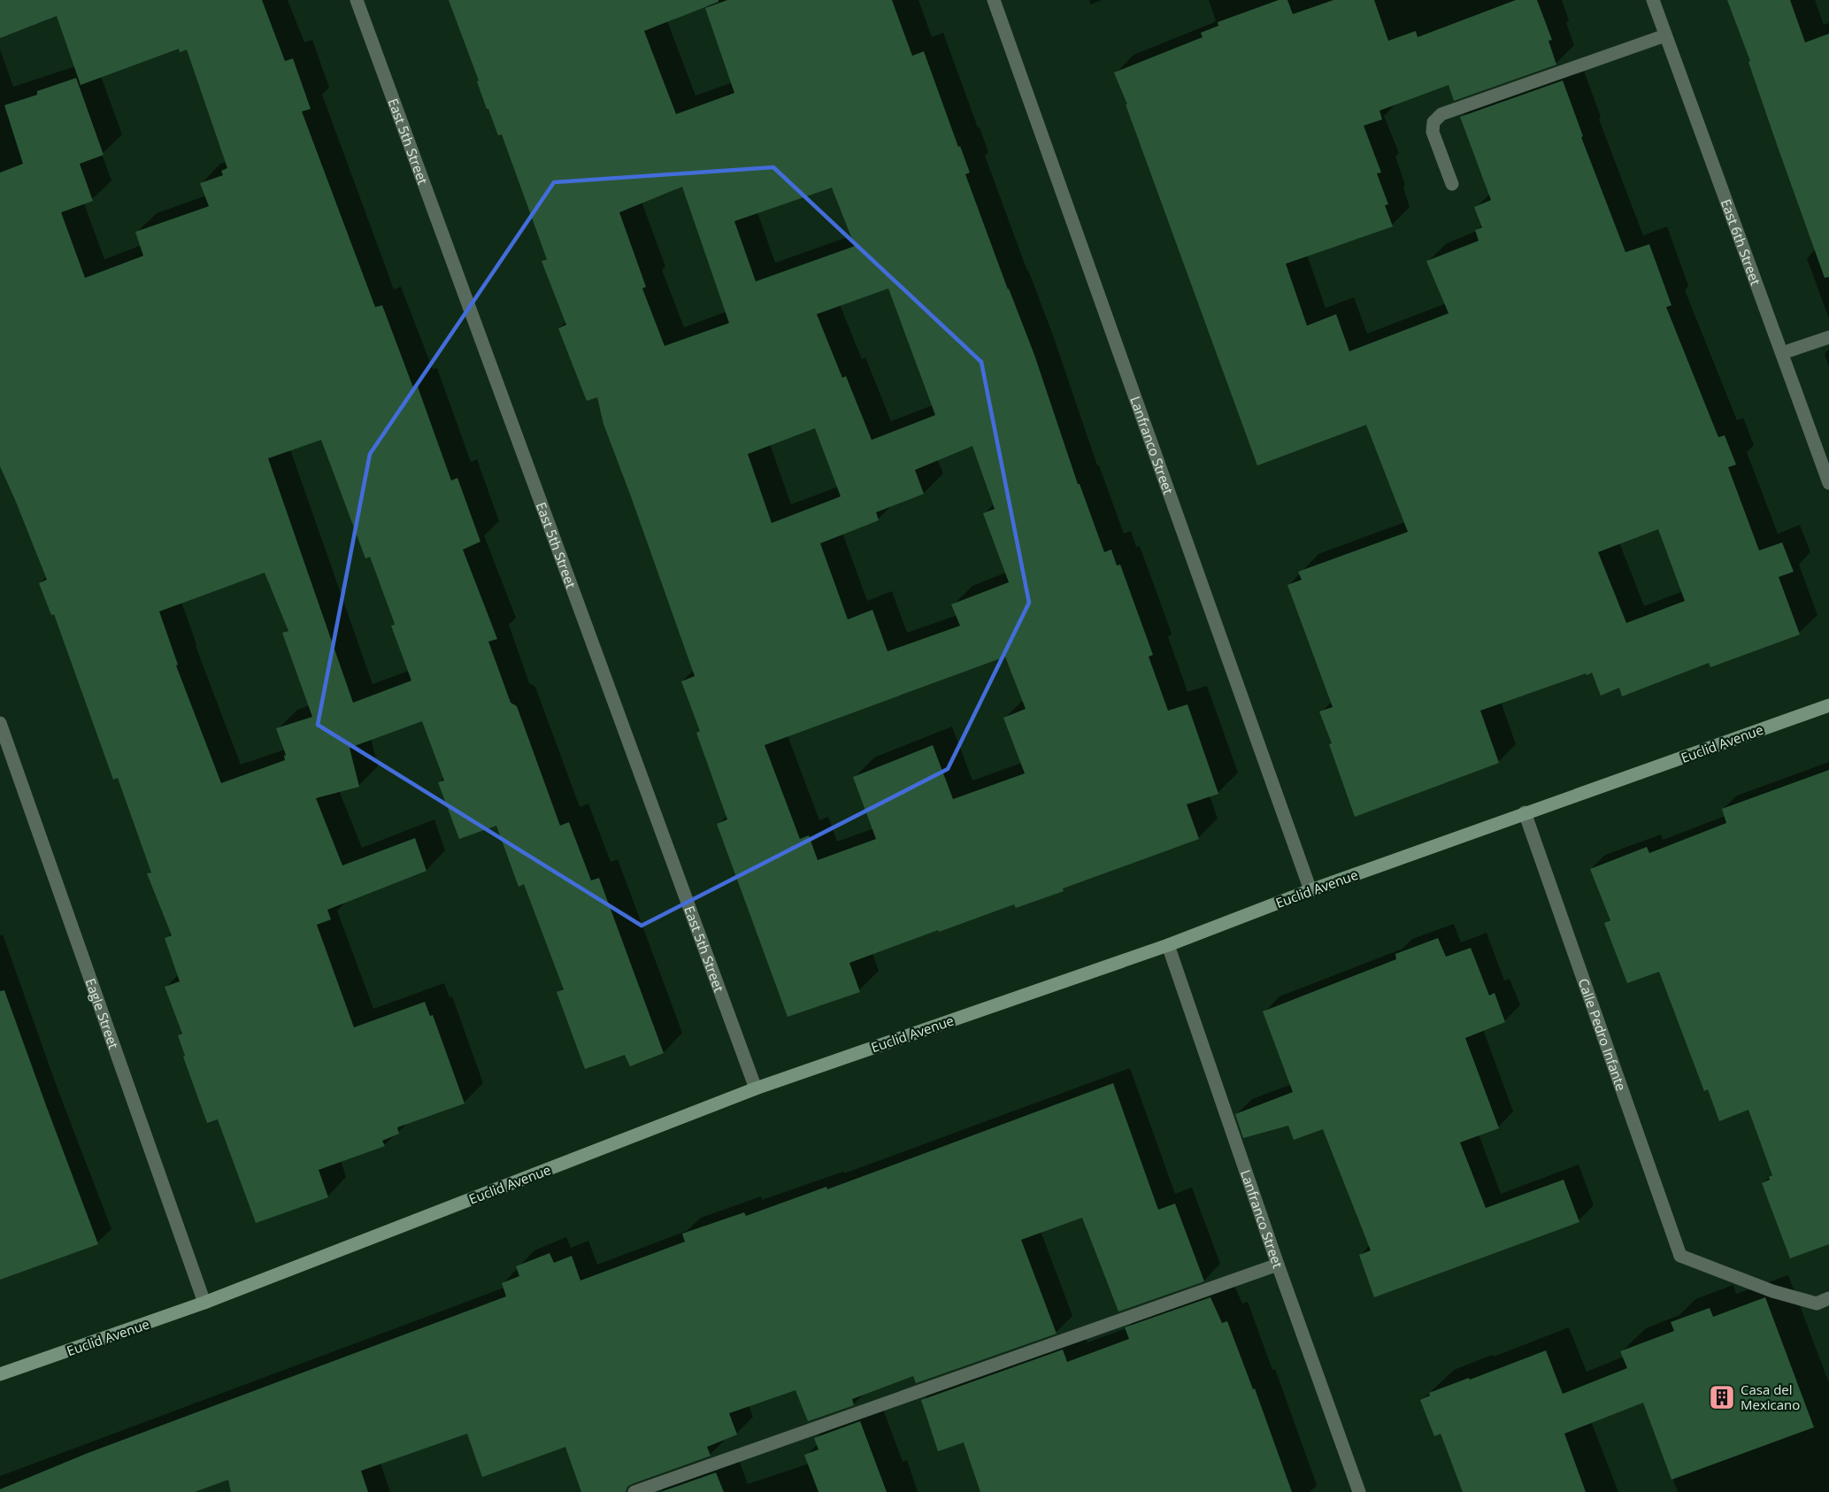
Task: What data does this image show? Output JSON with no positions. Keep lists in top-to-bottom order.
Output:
{
  "streets": {
    "street": [
      "East 5th Street",
      "East 6th Street",
      "Lanfranco Street",
      "Euclid Avenue",
      "Eagle Street",
      "Calle Pedro Infante"
    ]
  },
  "crossings": [
    ["East 5th Street", "Euclid Avenue"],
    ["Lanfranco Street", "Euclid Avenue"],
    ["Euclid Avenue", "Eagle Street"],
    ["Euclid Avenue", "Calle Pedro Infante"]
  ],
  "places": {
    "building": ["Casa del Mexicano"]
  }
}
